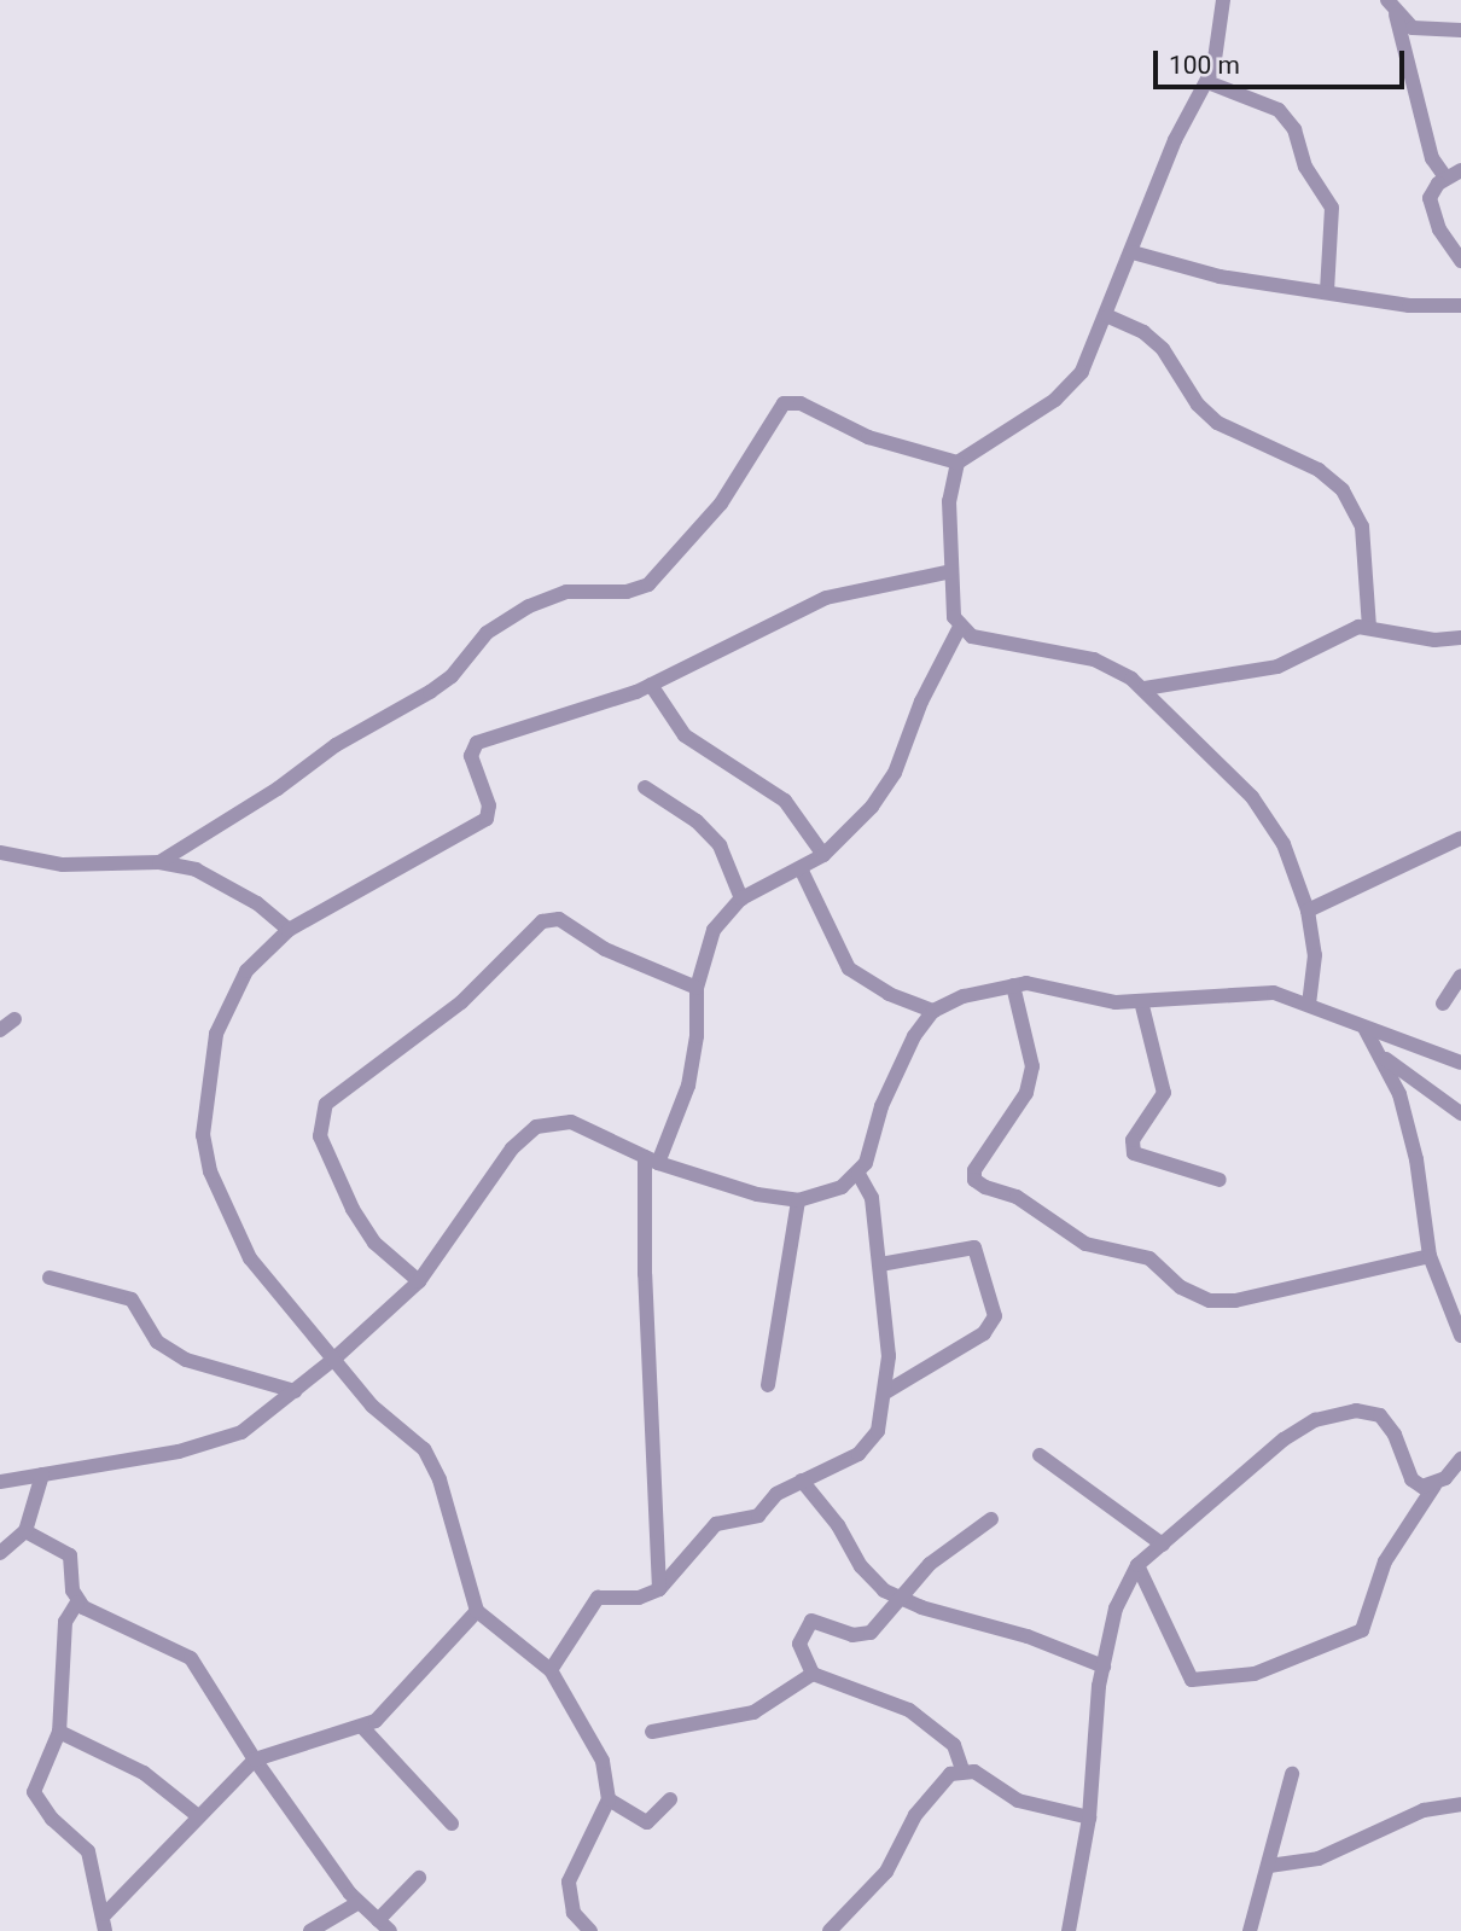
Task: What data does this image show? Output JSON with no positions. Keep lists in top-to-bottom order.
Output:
{
  "scale_bar": "100 m"
}
